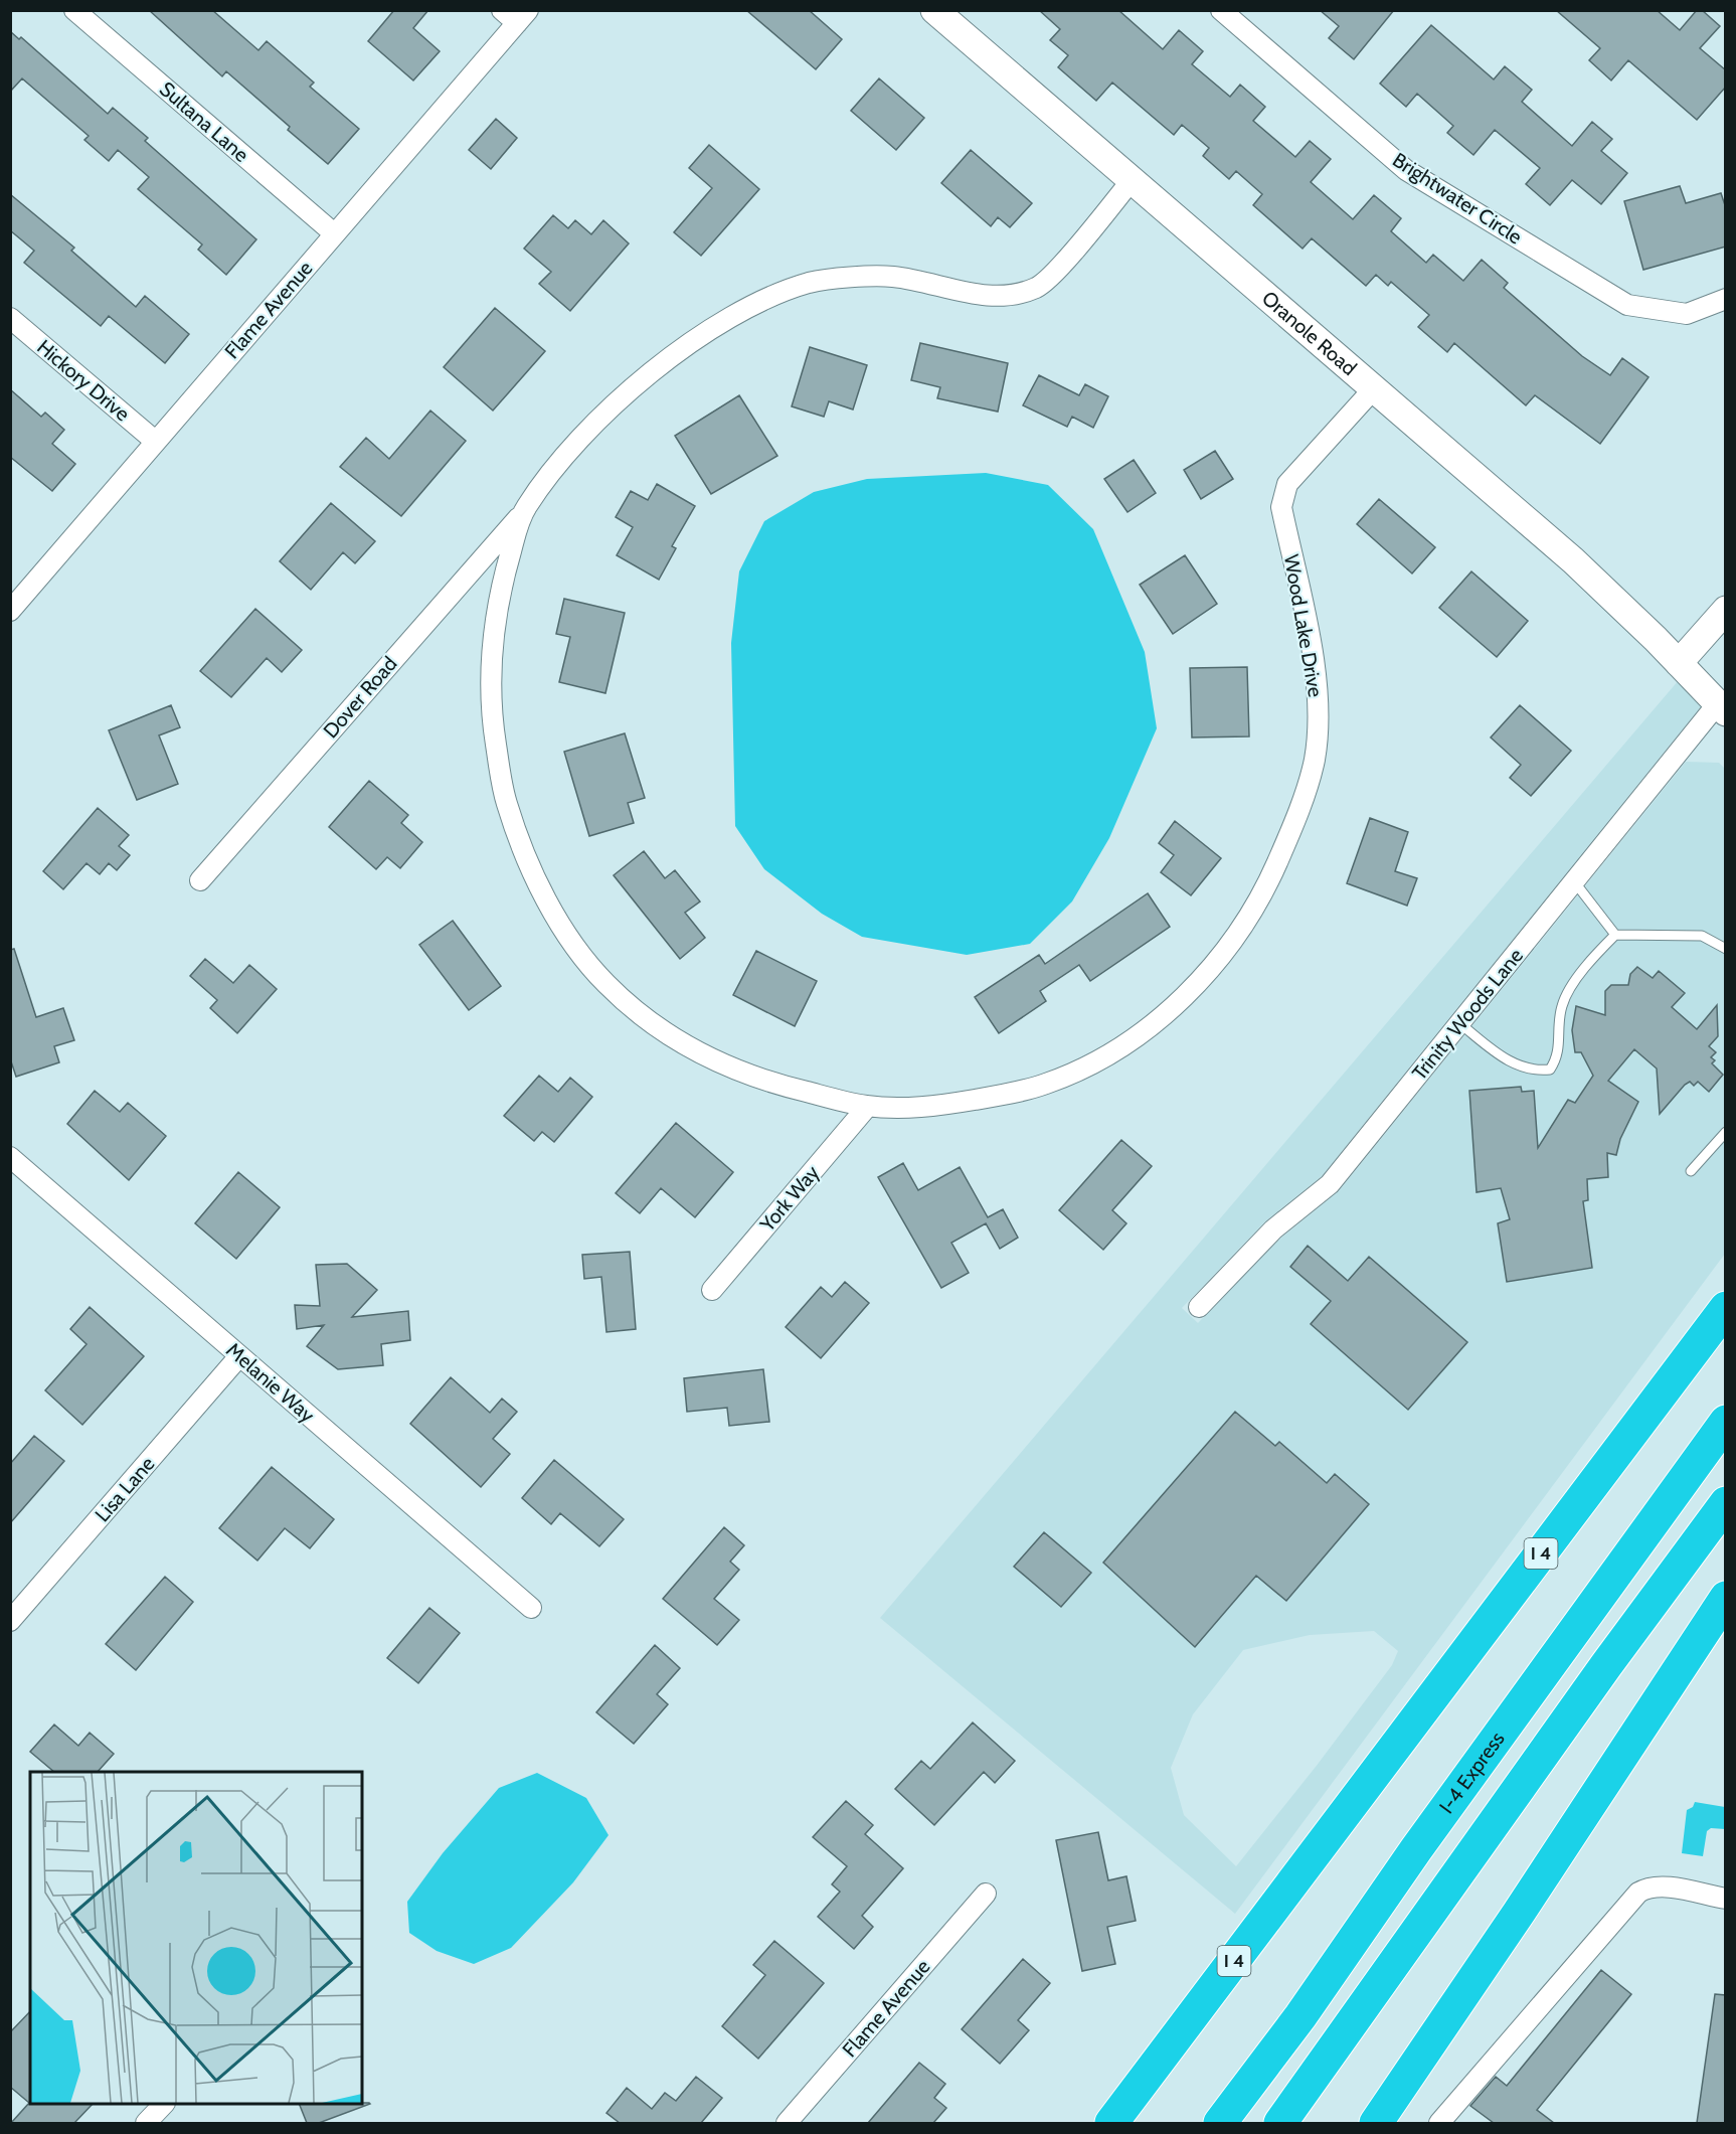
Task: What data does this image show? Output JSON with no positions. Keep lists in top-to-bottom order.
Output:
{
  "streets": {
    "highway": ["I 4", "I-4 Express"],
    "street": [
      "Sultana Lane",
      "Brightwater Circle",
      "Flame Avenue",
      "Oranole Road",
      "Hickory Drive",
      "Wood Lake Drive",
      "Dover Road",
      "Trinity Woods Lane",
      "York Way",
      "Melanie Way",
      "Lisa Lane"
    ]
  },
  "crossings": [
    ["Sultana Lane", "Flame Avenue"],
    ["Flame Avenue", "Hickory Drive"],
    ["Oranole Road", "Wood Lake Drive"],
    ["Oranole Road", "Trinity Woods Lane"],
    ["Wood Lake Drive", "Dover Road"],
    ["Wood Lake Drive", "York Way"],
    ["Melanie Way", "Lisa Lane"]
  ]
}
